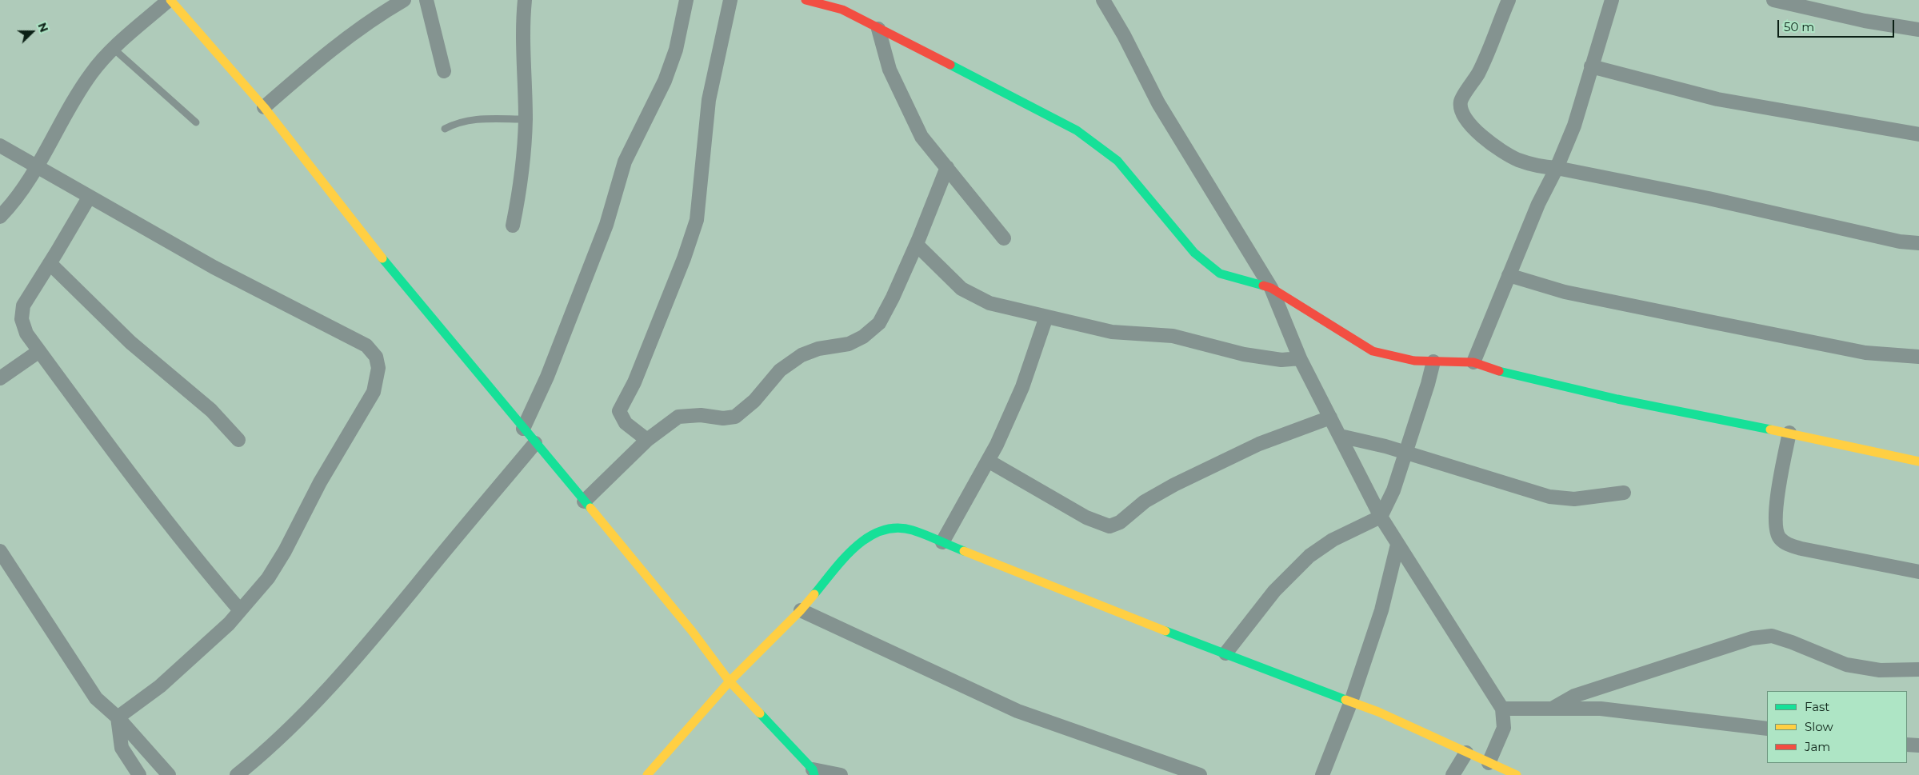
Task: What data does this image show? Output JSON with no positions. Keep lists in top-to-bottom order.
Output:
{
  "legend": ["Fast", "Slow", "Jam"],
  "scale_bar": "50 m",
  "north": "right"
}
